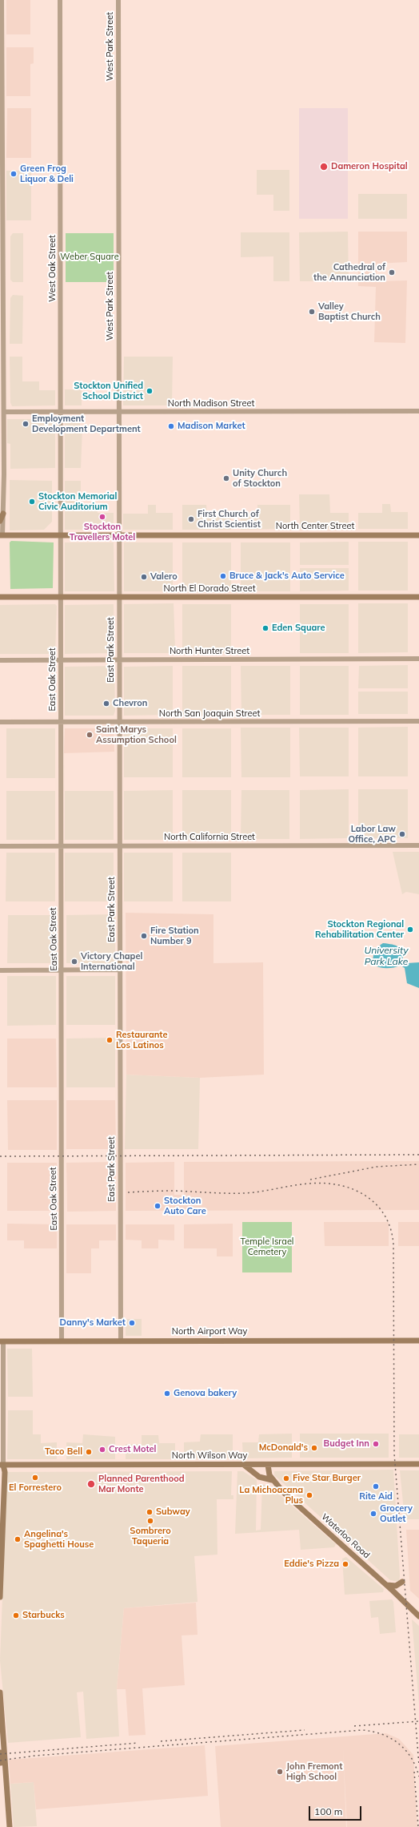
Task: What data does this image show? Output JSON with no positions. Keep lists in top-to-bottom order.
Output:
{
  "streets": {
    "main road": [
      "North Center Street",
      "North El Dorado Street",
      "North Airport Way",
      "North Wilson Way",
      "Waterloo Road"
    ],
    "street": [
      "West Park Street",
      "West Oak Street",
      "North Madison Street",
      "East Park Street",
      "North Hunter Street",
      "East Oak Street",
      "North San Joaquin Street",
      "North California Street"
    ]
  },
  "crossings": [
    ["West Park Street", "North Madison Street"],
    ["West Park Street", "North Center Street"],
    ["West Park Street", "East Park Street"],
    ["West Oak Street", "North Madison Street"],
    ["West Oak Street", "North Center Street"],
    ["West Oak Street", "East Oak Street"],
    ["North Center Street", "East Park Street"],
    ["North Center Street", "East Oak Street"],
    ["North El Dorado Street", "East Park Street"],
    ["North El Dorado Street", "East Oak Street"],
    ["East Park Street", "North Hunter Street"],
    ["East Park Street", "North San Joaquin Street"],
    ["East Park Street", "North California Street"],
    ["East Park Street", "North Airport Way"],
    ["North Hunter Street", "East Oak Street"],
    ["East Oak Street", "North San Joaquin Street"],
    ["East Oak Street", "North California Street"],
    ["East Oak Street", "North Airport Way"]
  ],
  "water": ["University Park Lake"],
  "parks": ["Weber Square", "Temple Israel Cemetery"],
  "places": [
    "Dameron Hospital",
    "Green Frog Liquor & Deli",
    "Cathedral of the Annunciation",
    "Valley Baptist Church",
    "Stockton Unified School District",
    "Employment Development Department",
    "Madison Market",
    "Unity Church of Stockton",
    "Stockton Memorial Civic Auditorium",
    "Stockton Travellers Motel",
    "First Church of Christ Scientist",
    "Bruce & Jack's Auto Service",
    "Valero",
    "Eden Square",
    "Chevron",
    "Saint Marys Assumption School",
    "Labor Law Office, APC",
    "Stockton Regional Rehabilitation Center",
    "Fire Station Number 9",
    "Victory Chapel International",
    "Restaurante Los Latinos",
    "Stockton Auto Care",
    "Danny's Market",
    "Genova bakery",
    "Budget Inn",
    "McDonald's",
    "Crest Motel",
    "Taco Bell",
    "El Forrestero",
    "Five Star Burger",
    "Planned Parenthood Mar Monte",
    "Rite Aid",
    "La Michoacana Plus",
    "Subway",
    "Grocery Outlet",
    "Sombrero Taqueria",
    "Angelina's Spaghetti House",
    "Eddie's Pizza",
    "Starbucks",
    "John Fremont High School"
  ],
  "scale_bar": "100 m"
}
